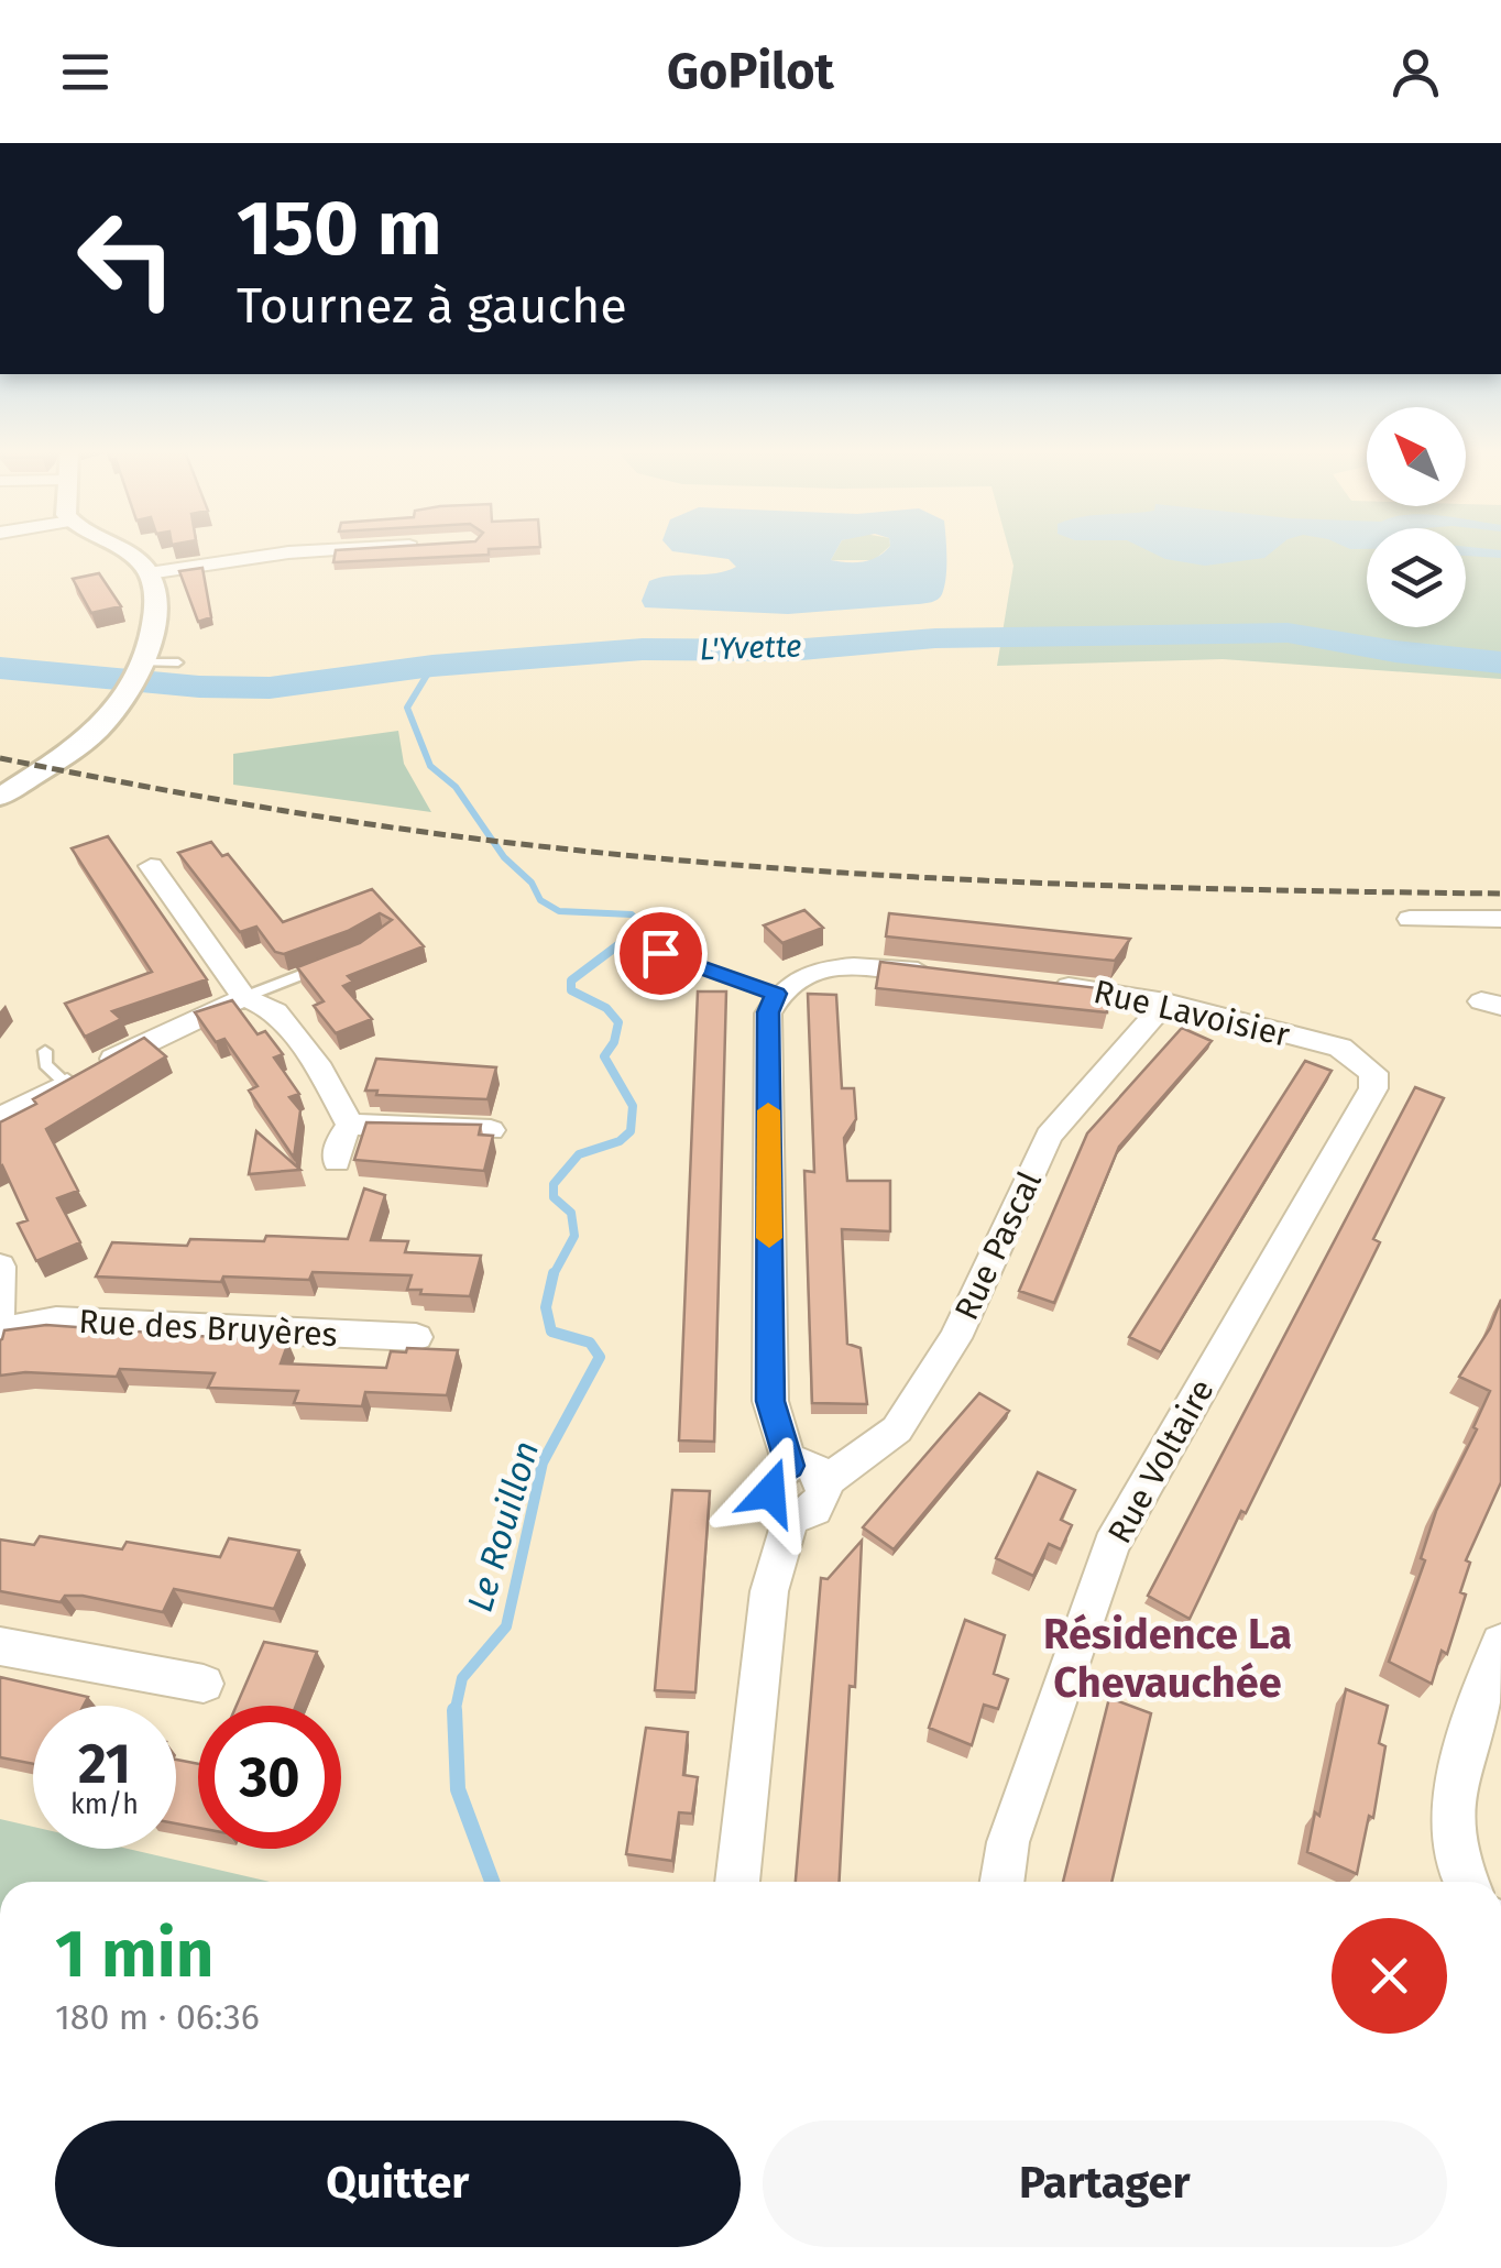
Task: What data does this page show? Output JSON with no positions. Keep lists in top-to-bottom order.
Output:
{
  "streets": {
    "street": [
      "Rue Lavoisier",
      "Rue Pascal",
      "Rue des Bruyères",
      "Rue Voltaire"
    ]
  },
  "crossings": [
    ["Rue Lavoisier", "Rue Pascal"],
    ["Rue Lavoisier", "Rue Voltaire"]
  ],
  "districts": ["Résidence La Chevauchée"],
  "water": ["L'Yvette", "Le Rouillon"],
  "north": "top left",
  "page": {
    "header": "GoPilot",
    "turn": ["150 m", "Tournez à gauche"],
    "speed": "21 km/h",
    "limit": "30",
    "heading": ["1 min", "180 m · 06:36"],
    "buttons": ["Quitter", "Partager"]
  }
}
